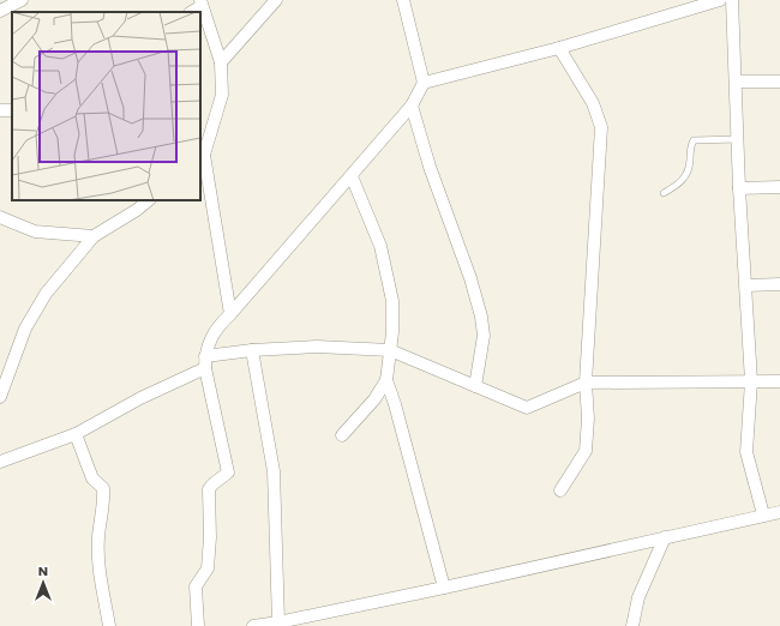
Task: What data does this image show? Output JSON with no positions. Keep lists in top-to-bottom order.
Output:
{
  "north": "top"
}
